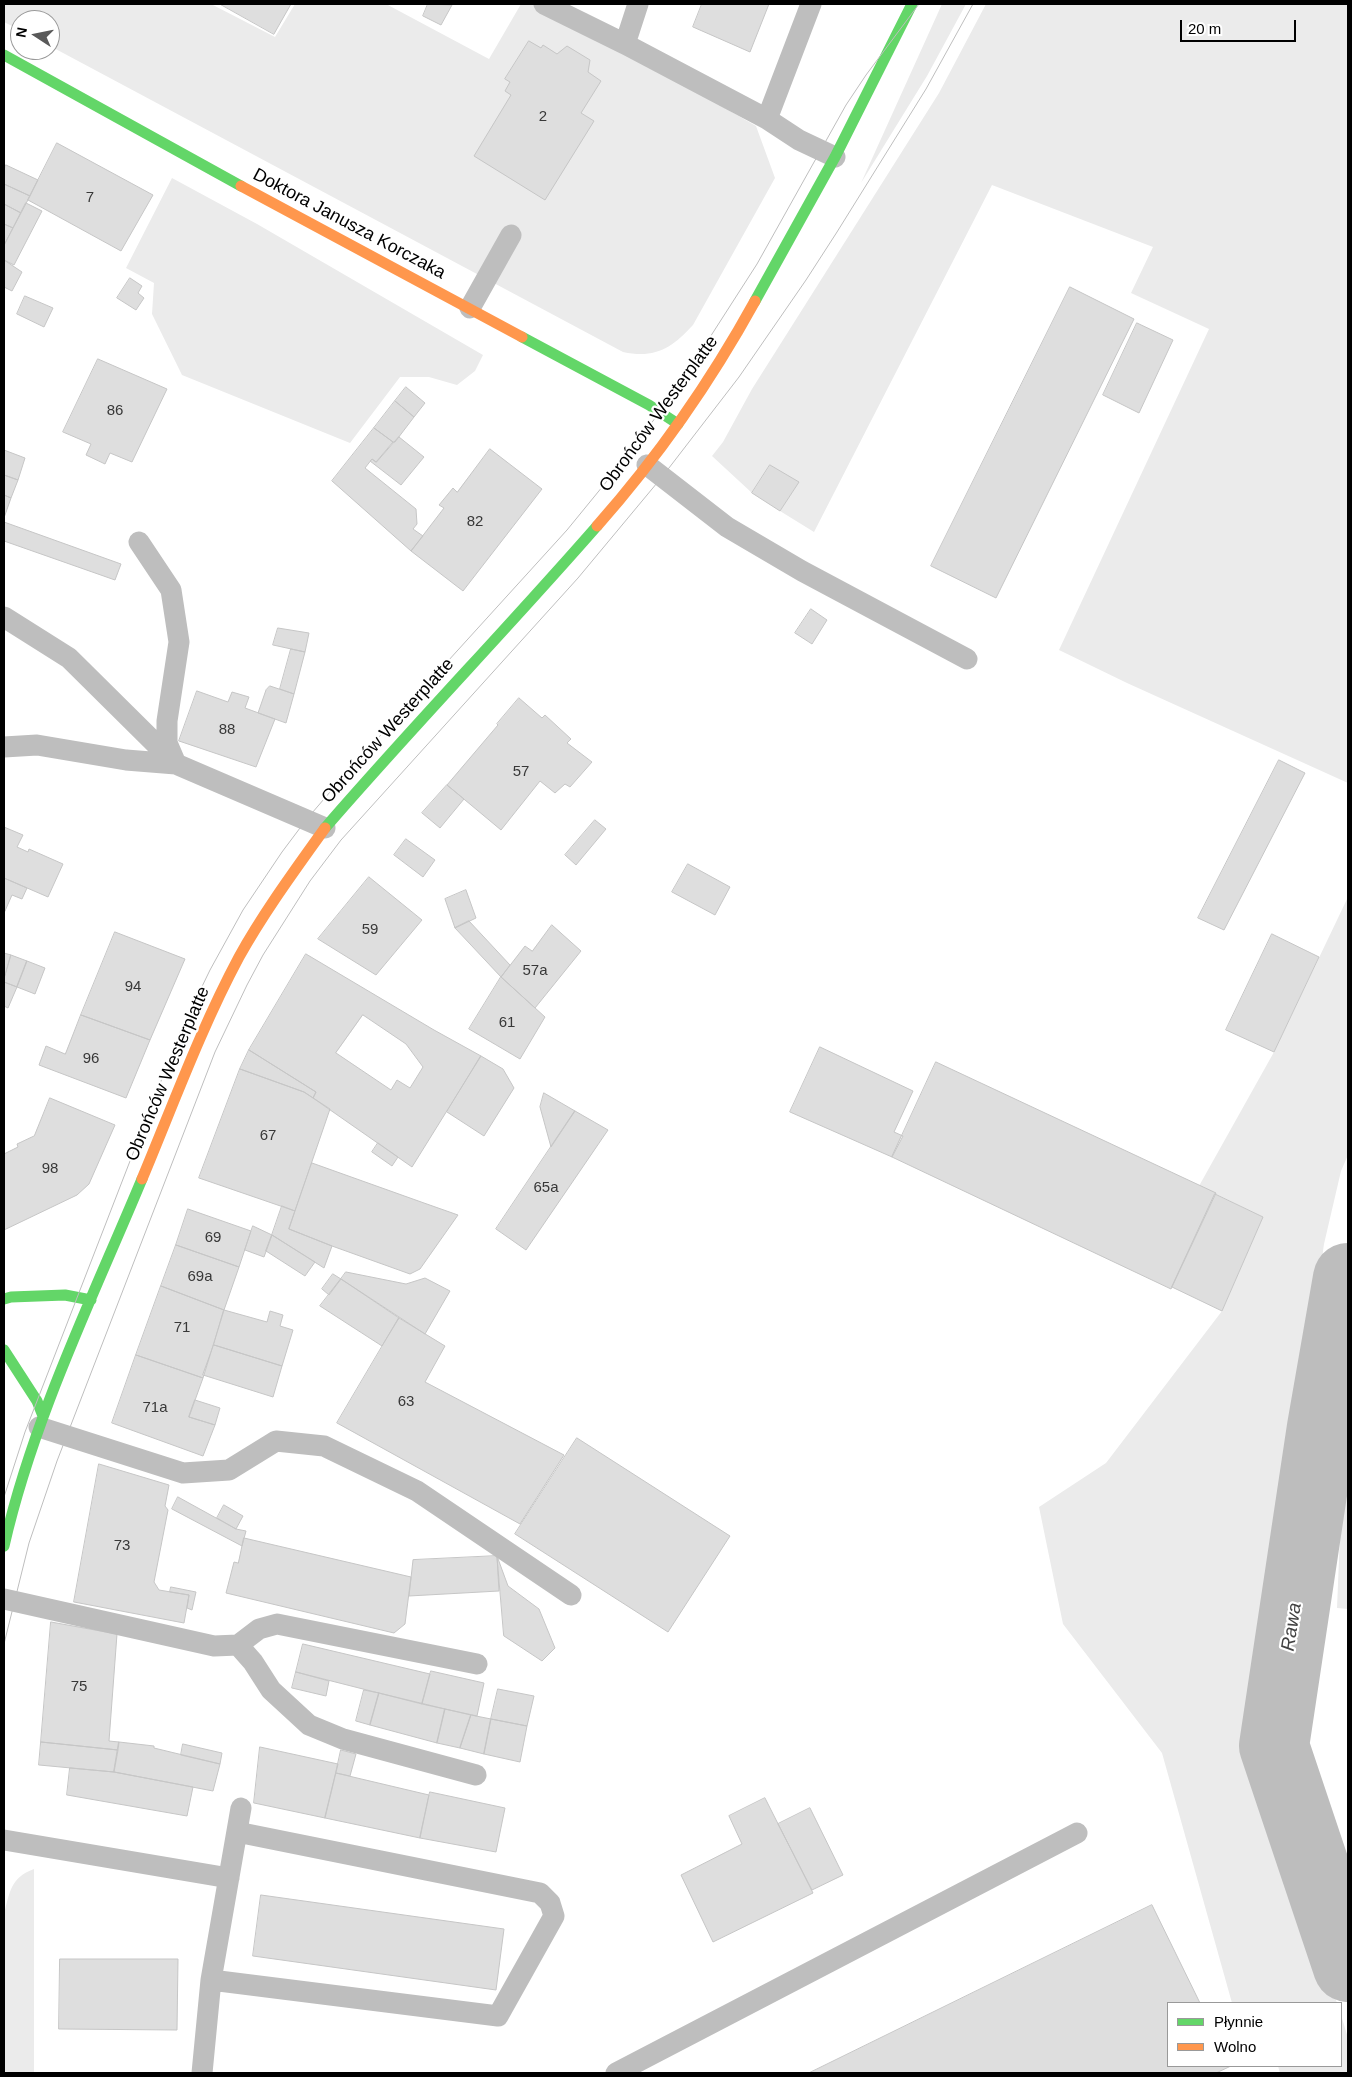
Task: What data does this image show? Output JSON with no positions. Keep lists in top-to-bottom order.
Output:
{
  "streets": {
    "street": ["Doktora Janusza Korczaka", "Obrońców Westerplatte"]
  },
  "crossings": [
    ["Doktora Janusza Korczaka", "Obrońców Westerplatte"]
  ],
  "water": ["Rawa"],
  "house_numbers": [
    "2",
    "7",
    "86",
    "82",
    "88",
    "57",
    "59",
    "57a",
    "94",
    "61",
    "96",
    "67",
    "98",
    "65a",
    "69",
    "69a",
    "71",
    "63",
    "71a",
    "73",
    "75"
  ],
  "legend": ["Płynnie", "Wolno"],
  "scale_bar": "20 m",
  "north": "left"
}
